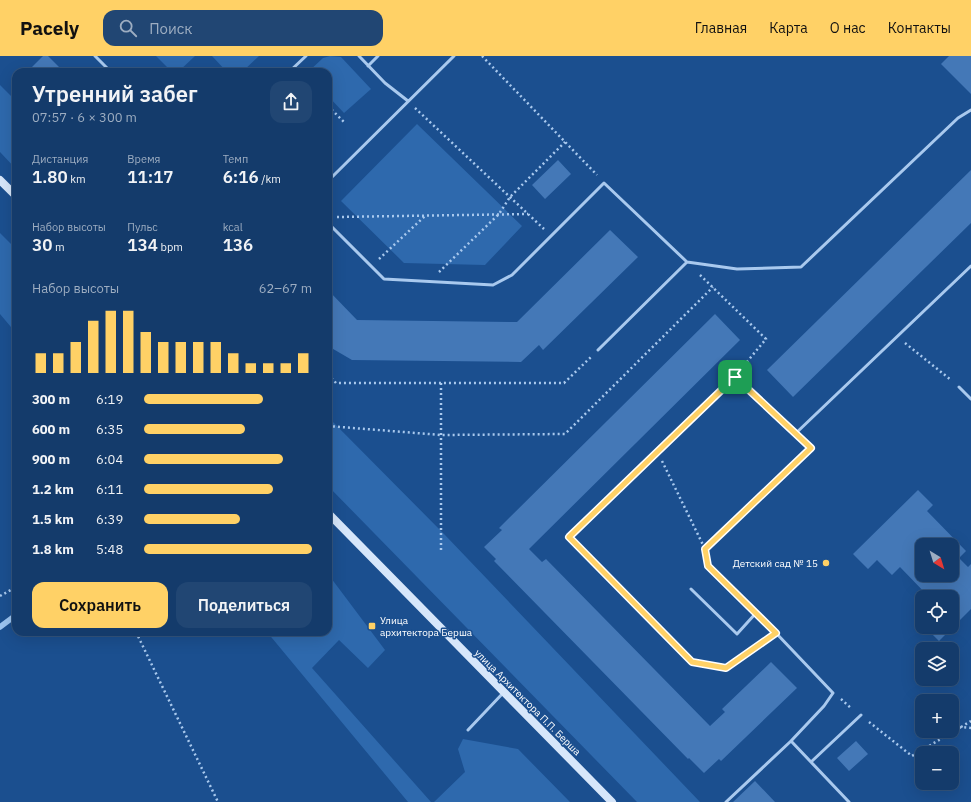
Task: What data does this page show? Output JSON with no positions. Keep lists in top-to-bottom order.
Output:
{
  "streets": {
    "street": ["улица Архитектора П.П. Берша"]
  },
  "places": {
    "other": ["Детский сад № 15"],
    "transit": ["Улица архитектора Берша"]
  },
  "north": "bottom right",
  "page": {
    "header": "Pacely",
    "search": "Поиск",
    "nav": [
      "Главная",
      "Карта",
      "О нас",
      "Контакты"
    ],
    "heading": ["Утренний забег", "07:57 · 6 × 300 m"],
    "stats": [
      ["Дистанция", "1.80 km"],
      ["Время", "11:17"],
      ["Темп", "6:16 /km"],
      ["Набор высоты", "30 m"],
      ["Пульс", "134 bpm"],
      ["kcal", "136"]
    ],
    "chart": ["Набор высоты", "62–67 m"],
    "list": [
      {
        "name": "300 m",
        "note": "6:19"
      },
      {
        "name": "600 m",
        "note": "6:35"
      },
      {
        "name": "900 m",
        "note": "6:04"
      },
      {
        "name": "1.2 km",
        "note": "6:11"
      },
      {
        "name": "1.5 km",
        "note": "6:39"
      },
      {
        "name": "1.8 km",
        "note": "5:48"
      }
    ],
    "map_buttons": ["+", "−"],
    "buttons": ["Сохранить", "Поделиться"]
  }
}
